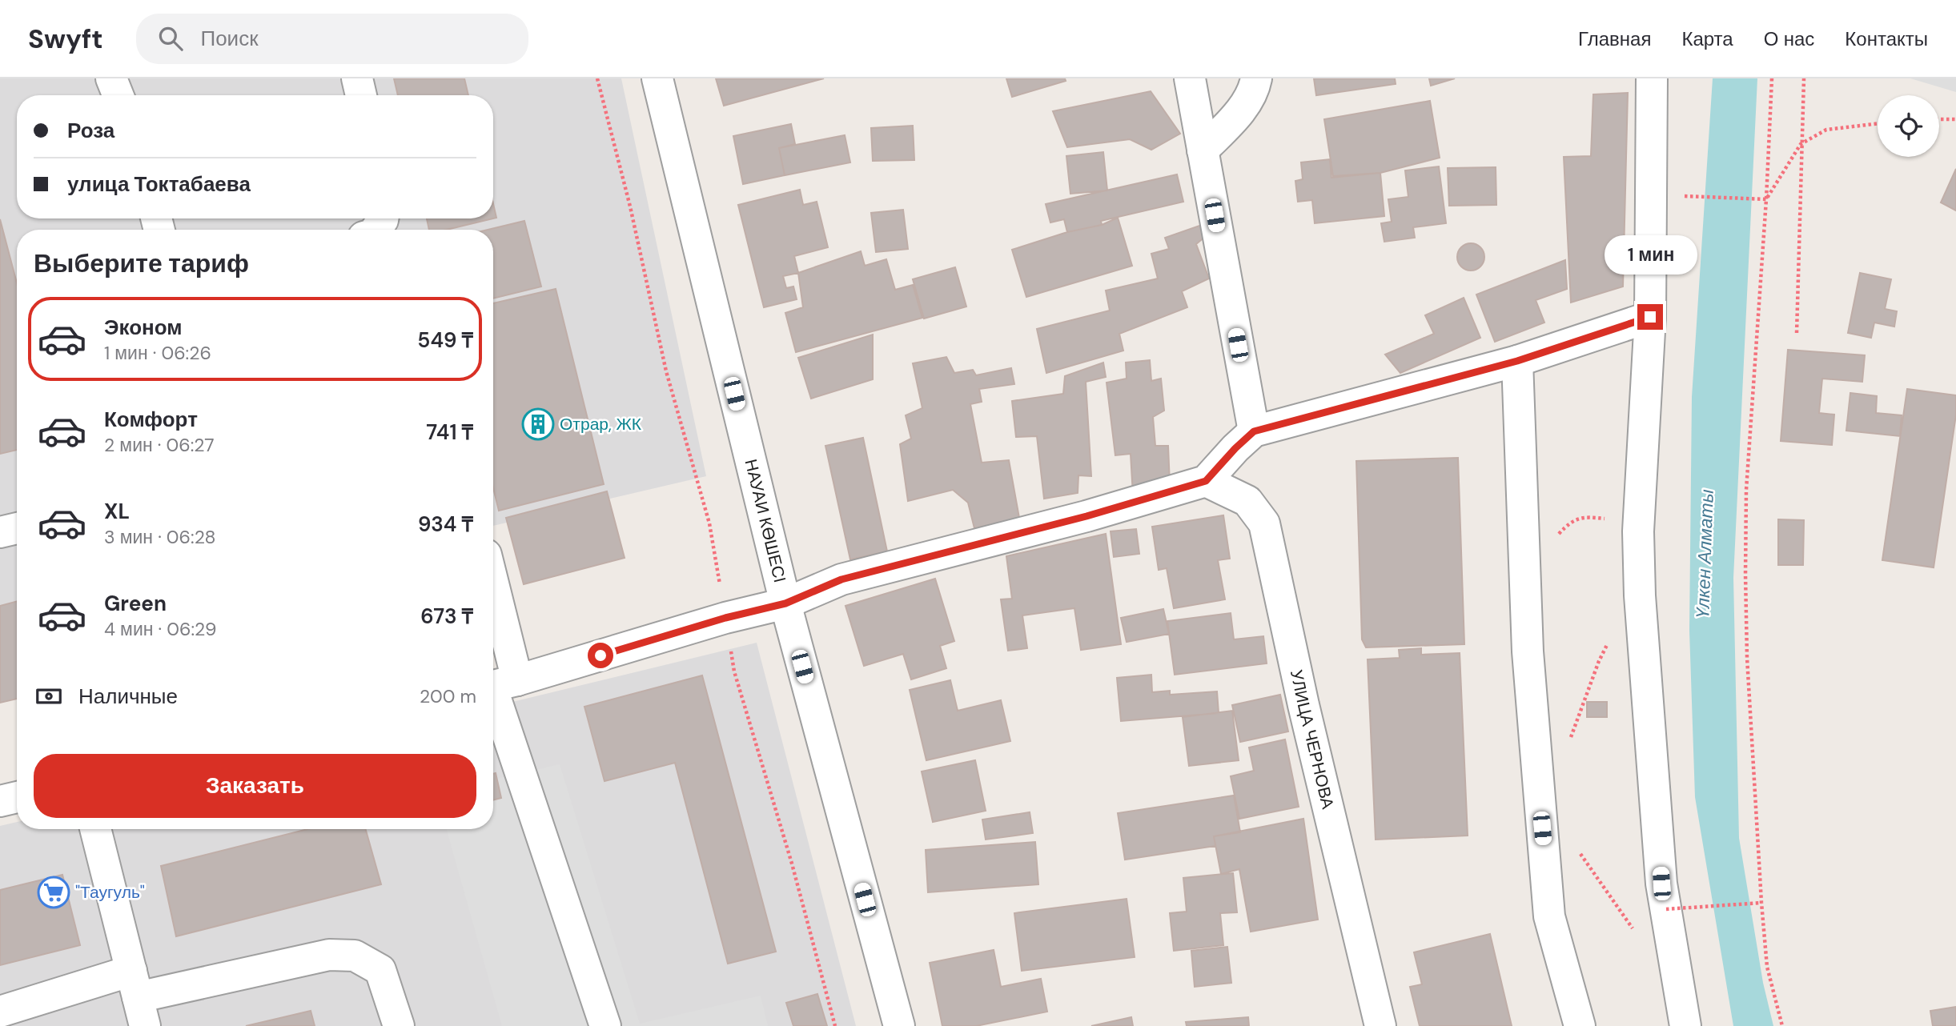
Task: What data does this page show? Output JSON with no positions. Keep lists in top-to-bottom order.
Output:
{
  "streets": {
    "street": ["НАУАИ КӨШЕСІ", "УЛИЦА ЧЕРНОВА"]
  },
  "water": ["Үлкен Алматы"],
  "places": {
    "building": ["Отрар, ЖК"],
    "supermarket": ["\"Таугуль\""]
  },
  "page": {
    "header": "Swyft",
    "search": "Поиск",
    "nav": [
      "Главная",
      "Карта",
      "О нас",
      "Контакты"
    ],
    "banner": ["Роза", "улица Токтабаева"],
    "heading": "Выберите тариф",
    "bubble": "1 мин",
    "list": [
      {
        "name": "Эконом",
        "note": "1 мин · 06:26",
        "value": "549 ₸"
      },
      {
        "name": "Комфорт",
        "note": "2 мин · 06:27",
        "value": "741 ₸"
      },
      {
        "name": "XL",
        "note": "3 мин · 06:28",
        "value": "934 ₸"
      },
      {
        "name": "Green",
        "note": "4 мин · 06:29",
        "value": "673 ₸"
      }
    ],
    "pay": ["Наличные", "200 m"],
    "buttons": "Заказать"
  }
}
